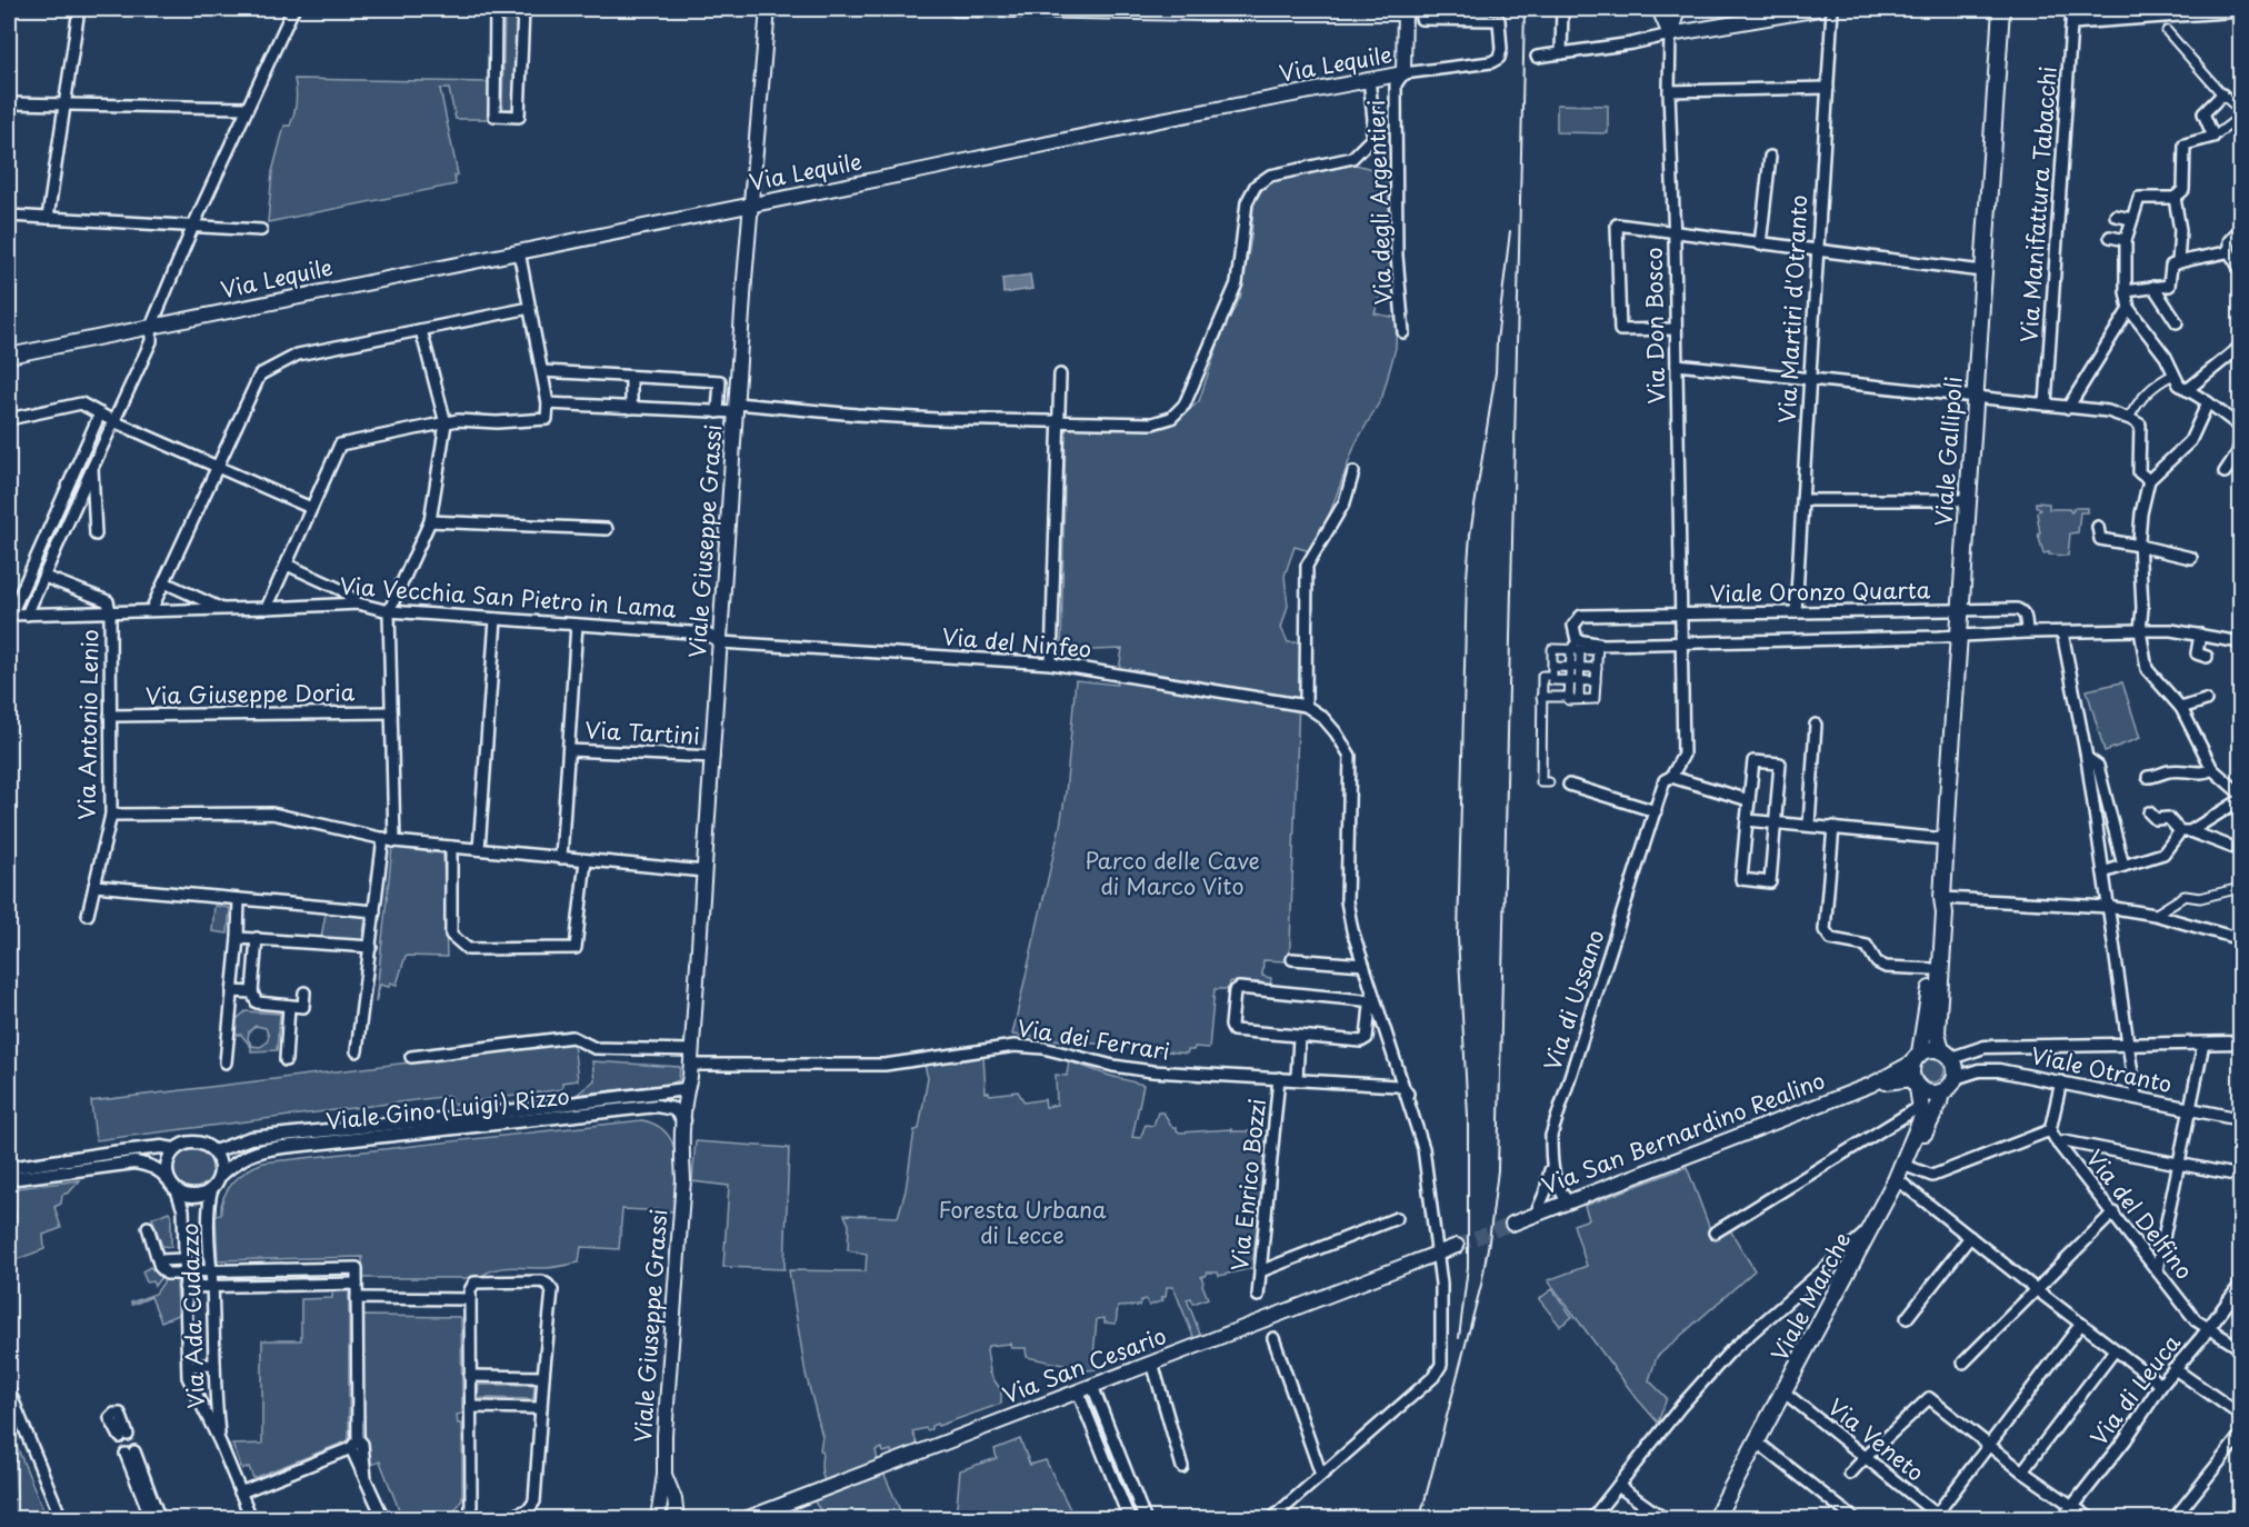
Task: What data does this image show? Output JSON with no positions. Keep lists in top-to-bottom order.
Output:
{
  "streets": {
    "main road": [
      "Via Lequile",
      "Viale Gallipoli",
      "Viale Giuseppe Grassi",
      "Via San Bernardino Realino",
      "Viale Marche",
      "Via San Cesario"
    ],
    "street": [
      "Via degli Argentieri",
      "Via Manifattura Tabacchi",
      "Via Martiri d'Otranto",
      "Via Don Bosco",
      "Viale Oronzo Quarta",
      "Via Vecchia San Pietro in Lama",
      "Via del Ninfeo",
      "Via Giuseppe Doria",
      "Via Antonio Lenio",
      "Via Tartini",
      "Via di Ussano",
      "Via dei Ferrari",
      "Viale Otranto",
      "Viale Gino (Luigi) Rizzo",
      "Via Enrico Bozzi",
      "Via del Delfino",
      "Via Ada Cudazzo",
      "Via di Leuca",
      "Via Veneto"
    ]
  },
  "crossings": [
    ["Via Lequile", "Via degli Argentieri"],
    ["Via Lequile", "Viale Giuseppe Grassi"],
    ["Via Martiri d'Otranto", "Viale Oronzo Quarta"],
    ["Via Don Bosco", "Viale Oronzo Quarta"],
    ["Viale Gallipoli", "Viale Oronzo Quarta"],
    ["Viale Gallipoli", "Viale Otranto"],
    ["Viale Gallipoli", "Via San Bernardino Realino"],
    ["Viale Gallipoli", "Viale Marche"],
    ["Viale Giuseppe Grassi", "Via Vecchia San Pietro in Lama"],
    ["Viale Giuseppe Grassi", "Via del Ninfeo"],
    ["Viale Giuseppe Grassi", "Via Tartini"],
    ["Viale Giuseppe Grassi", "Via dei Ferrari"],
    ["Viale Giuseppe Grassi", "Viale Gino (Luigi) Rizzo"],
    ["Viale Oronzo Quarta", "Via di Ussano"],
    ["Via Vecchia San Pietro in Lama", "Via del Ninfeo"],
    ["Via Vecchia San Pietro in Lama", "Via Antonio Lenio"],
    ["Via Giuseppe Doria", "Via Antonio Lenio"],
    ["Via di Ussano", "Via San Bernardino Realino"],
    ["Via dei Ferrari", "Viale Gino (Luigi) Rizzo"],
    ["Via dei Ferrari", "Via Enrico Bozzi"],
    ["Viale Otranto", "Via San Bernardino Realino"],
    ["Viale Otranto", "Viale Marche"],
    ["Viale Gino (Luigi) Rizzo", "Via Ada Cudazzo"],
    ["Via San Bernardino Realino", "Viale Marche"],
    ["Via del Delfino", "Via di Leuca"],
    ["Viale Marche", "Via Veneto"]
  ],
  "parks": ["Parco delle Cave di Marco Vito", "Foresta Urbana di Lecce"]
}
